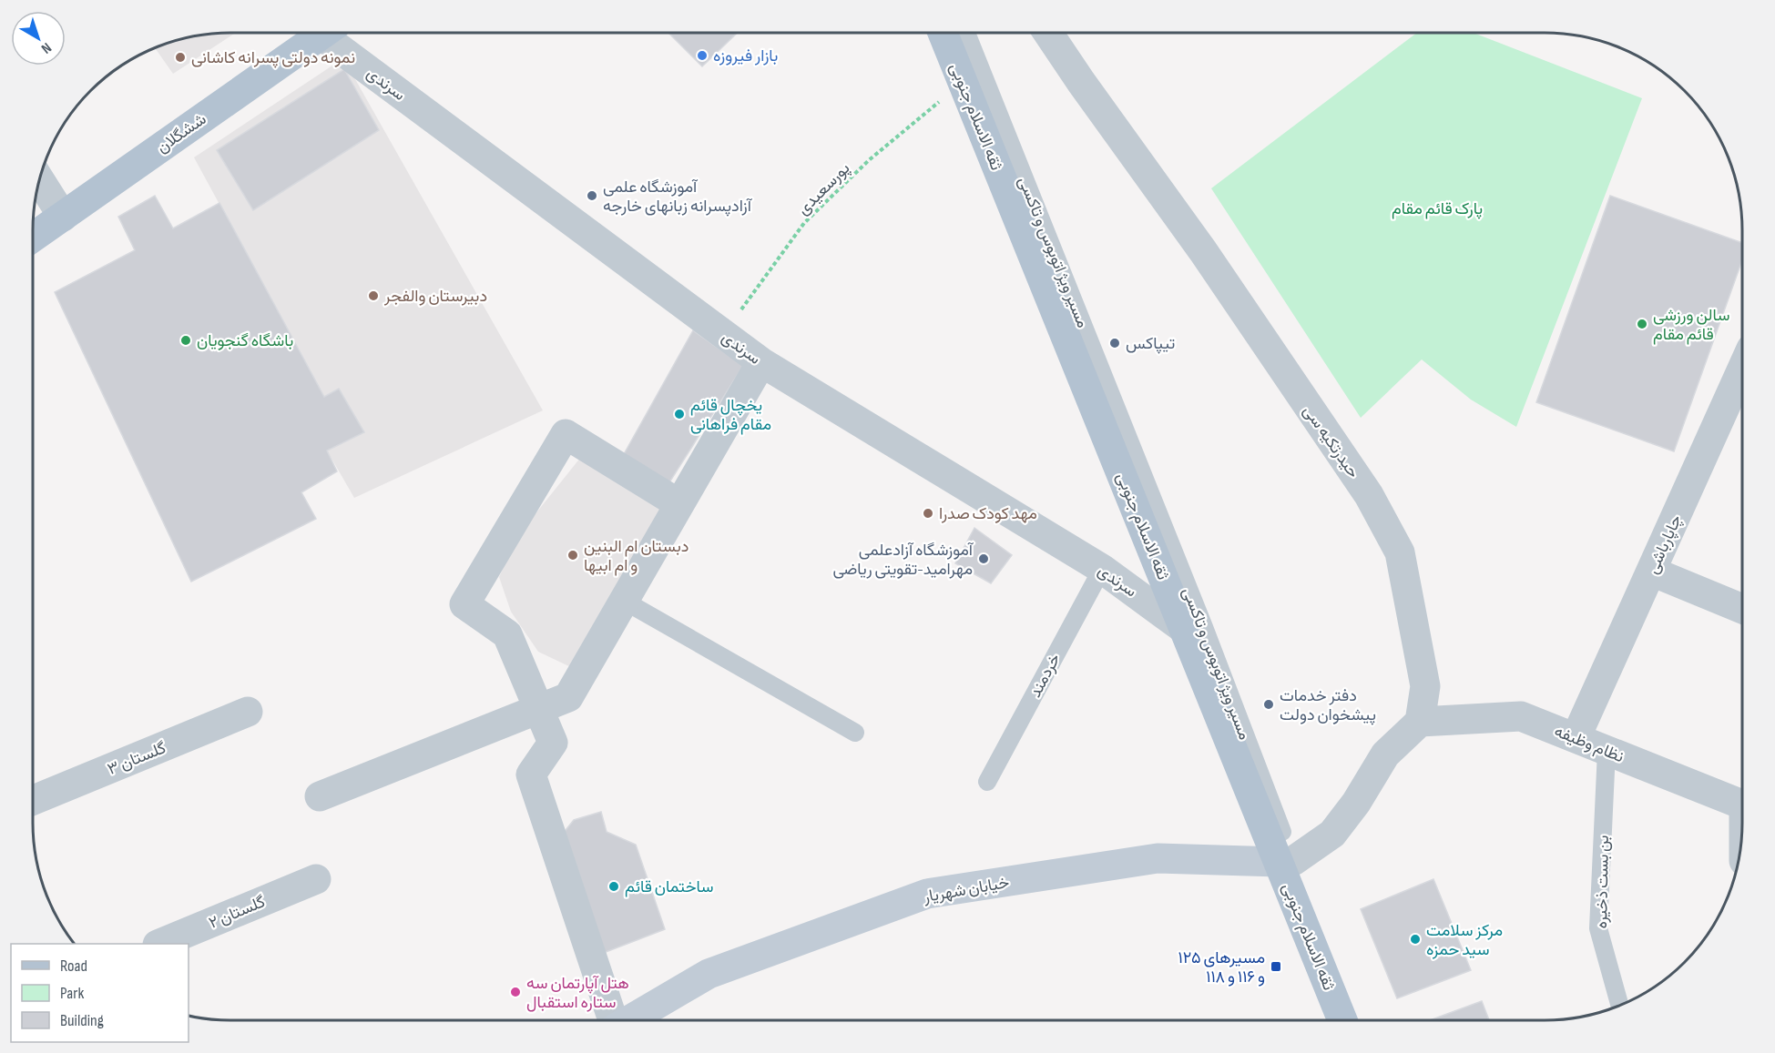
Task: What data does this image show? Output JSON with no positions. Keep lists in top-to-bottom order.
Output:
{
  "streets": {
    "main road": ["ثقه الاسلام جنوبی", "ششگلان"],
    "street": [
      "سرندی",
      "حیدرتکیه سی",
      "چاپارباشی",
      "نظام وظیفه",
      "گلستان ۳",
      "خیابان شهریار",
      "گلستان ۲"
    ],
    "lane": ["مسیر ویژ اتوبوس و تاکسی", "خردمند", "بن بست ذخیره"],
    "path": ["پورسعیدی"]
  },
  "crossings": [
    ["سرندی", "ثقه الاسلام جنوبی"],
    ["سرندی", "پورسعیدی"],
    ["سرندی", "خردمند"],
    ["ثقه الاسلام جنوبی", "پورسعیدی"],
    ["ثقه الاسلام جنوبی", "مسیر ویژ اتوبوس و تاکسی"],
    ["ثقه الاسلام جنوبی", "خیابان شهریار"],
    ["مسیر ویژ اتوبوس و تاکسی", "خیابان شهریار"],
    ["حیدرتکیه سی", "نظام وظیفه"],
    ["چاپارباشی", "نظام وظیفه"],
    ["نظام وظیفه", "بن بست ذخیره"]
  ],
  "parks": ["پارک قائم مقام"],
  "places": {
    "other": [
      "بازار فیروزه",
      "نمونه دولتی پسرانه کاشانی",
      "آموزشگاه علمی آزادپسرانه زبانهای خارجه",
      "دبیرستان والفجر",
      "سالن ورزشی قائم مقام",
      "باشگاه گنجویان",
      "تیپاکس",
      "یخچال قائم مقام فراهانی",
      "مهد کودک صدرا",
      "دبستان ام البنین و ام ابیها",
      "آموزشگاه آزادعلمی مهرامید-تقویتی ریاضی",
      "دفتر خدمات پیشخوان دولت",
      "ساختمان قائم",
      "مرکز سلامت سید حمزه",
      "هتل آپارتمان سه ستاره استقبال"
    ],
    "transit": ["مسیرهای ۱۲۵ و ۱۱۶ و ۱۱۸"]
  },
  "legend": ["Road", "Park", "Building"],
  "north": "bottom right"
}
